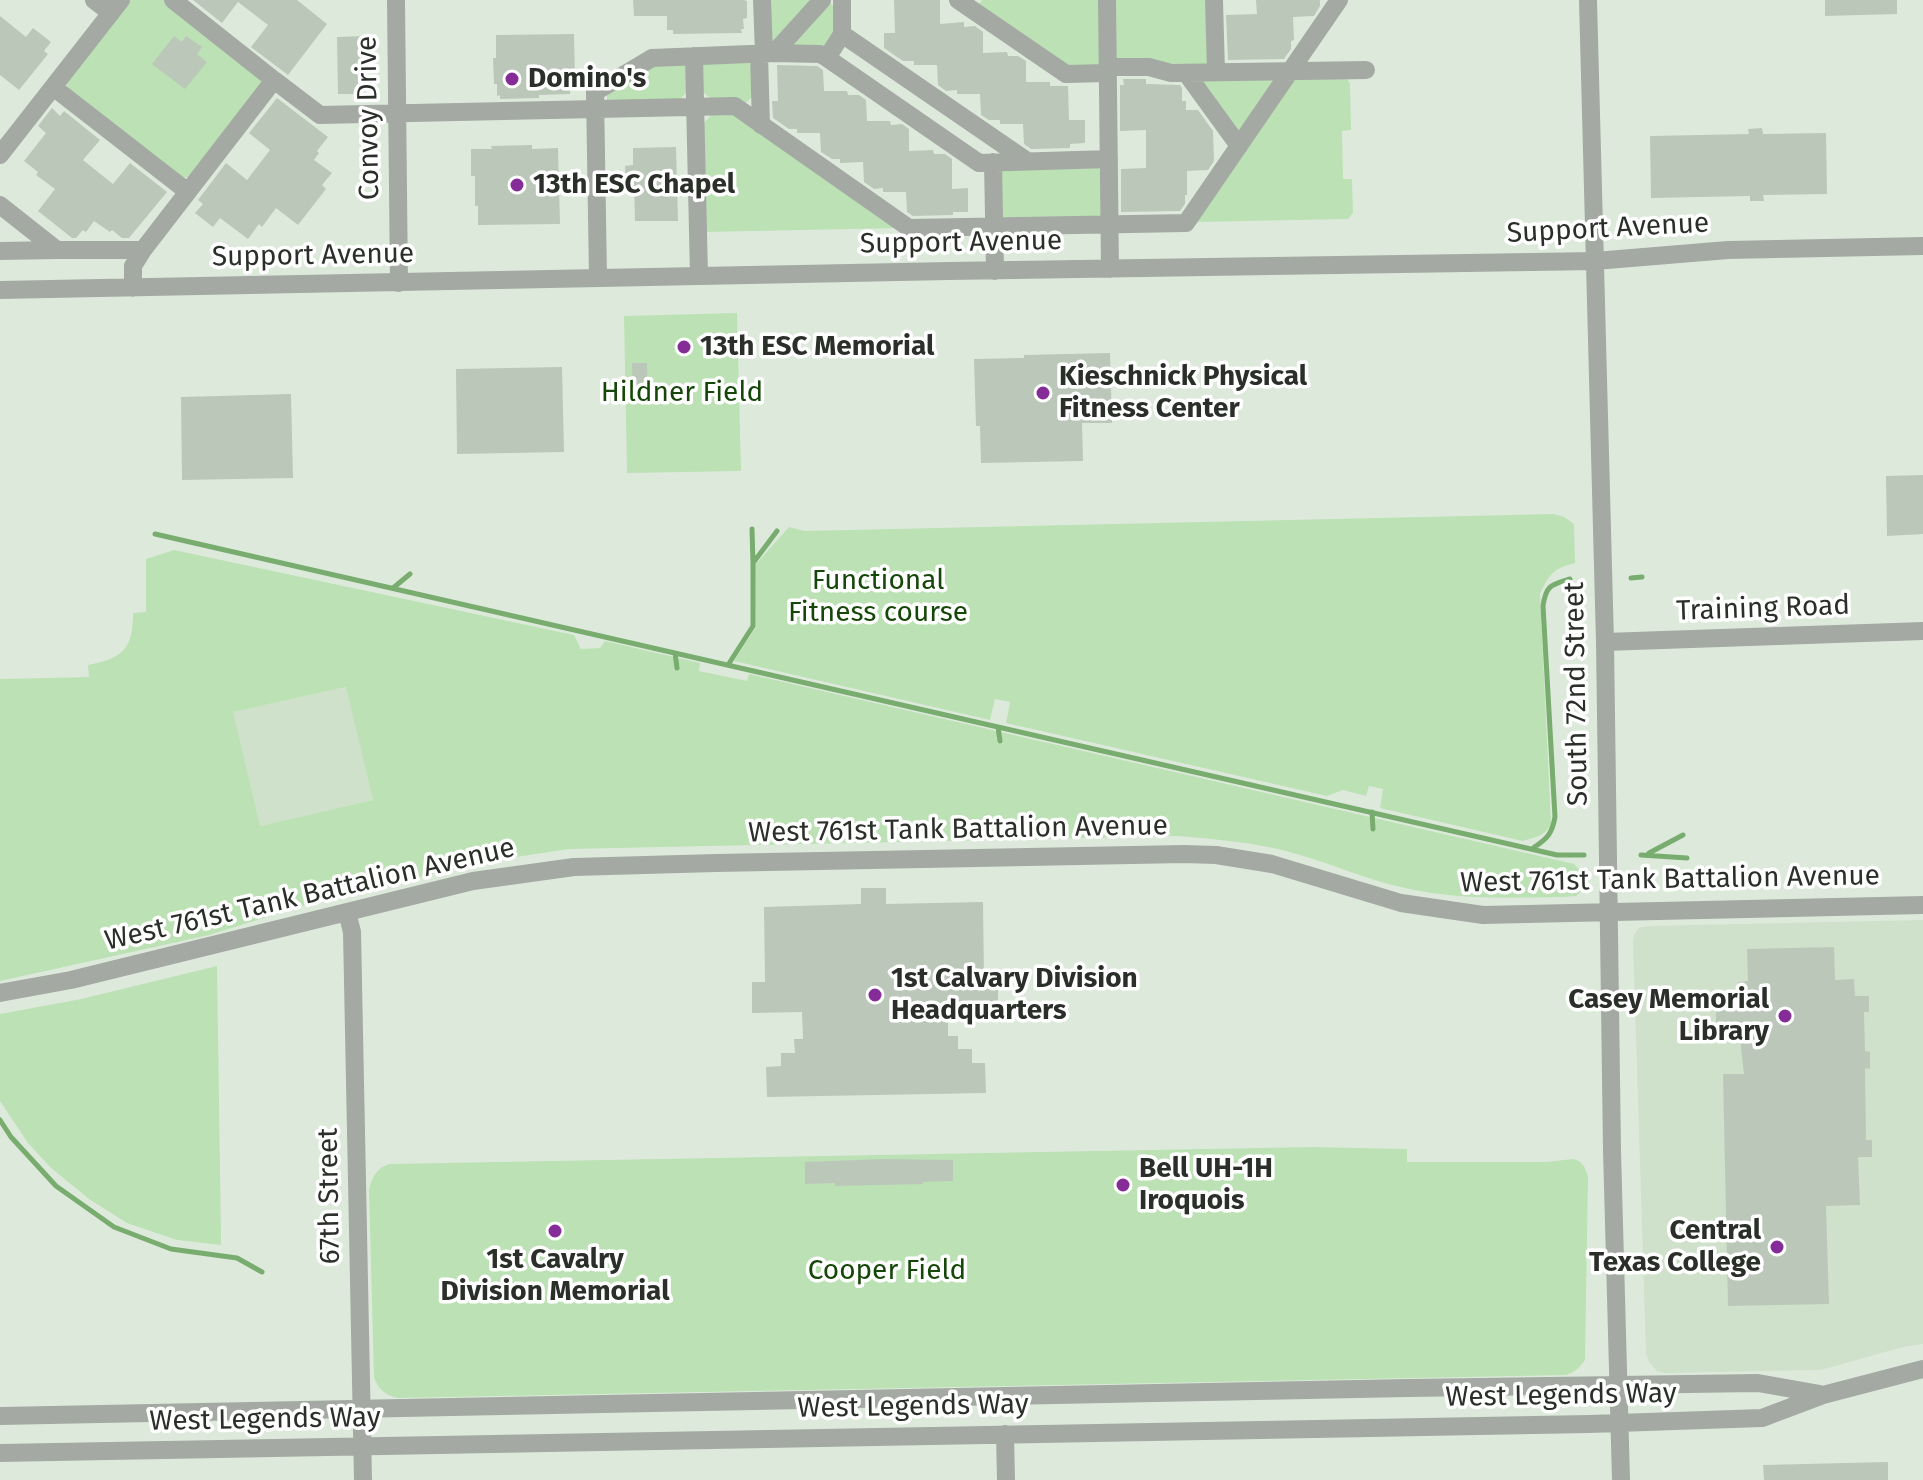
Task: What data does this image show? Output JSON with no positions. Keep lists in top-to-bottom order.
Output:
{
  "streets": {
    "street": [
      "Convoy Drive",
      "Support Avenue",
      "Training Road",
      "South 72nd Street",
      "West 761st Tank Battalion Avenue",
      "67th Street",
      "West Legends Way"
    ]
  },
  "crossings": [
    ["Convoy Drive", "Support Avenue"],
    ["Support Avenue", "South 72nd Street"],
    ["Training Road", "South 72nd Street"],
    ["South 72nd Street", "West 761st Tank Battalion Avenue"],
    ["South 72nd Street", "West Legends Way"],
    ["West 761st Tank Battalion Avenue", "67th Street"],
    ["67th Street", "West Legends Way"]
  ],
  "parks": ["Hildner Field", "Functional Fitness course", "Cooper Field"],
  "places": [
    "Domino's",
    "13th ESC Chapel",
    "13th ESC Memorial",
    "Kieschnick Physical Fitness Center",
    "1st Calvary Division Headquarters",
    "Casey Memorial Library",
    "Bell UH-1H Iroquois",
    "1st Cavalry Division Memorial",
    "Central Texas College"
  ]
}
